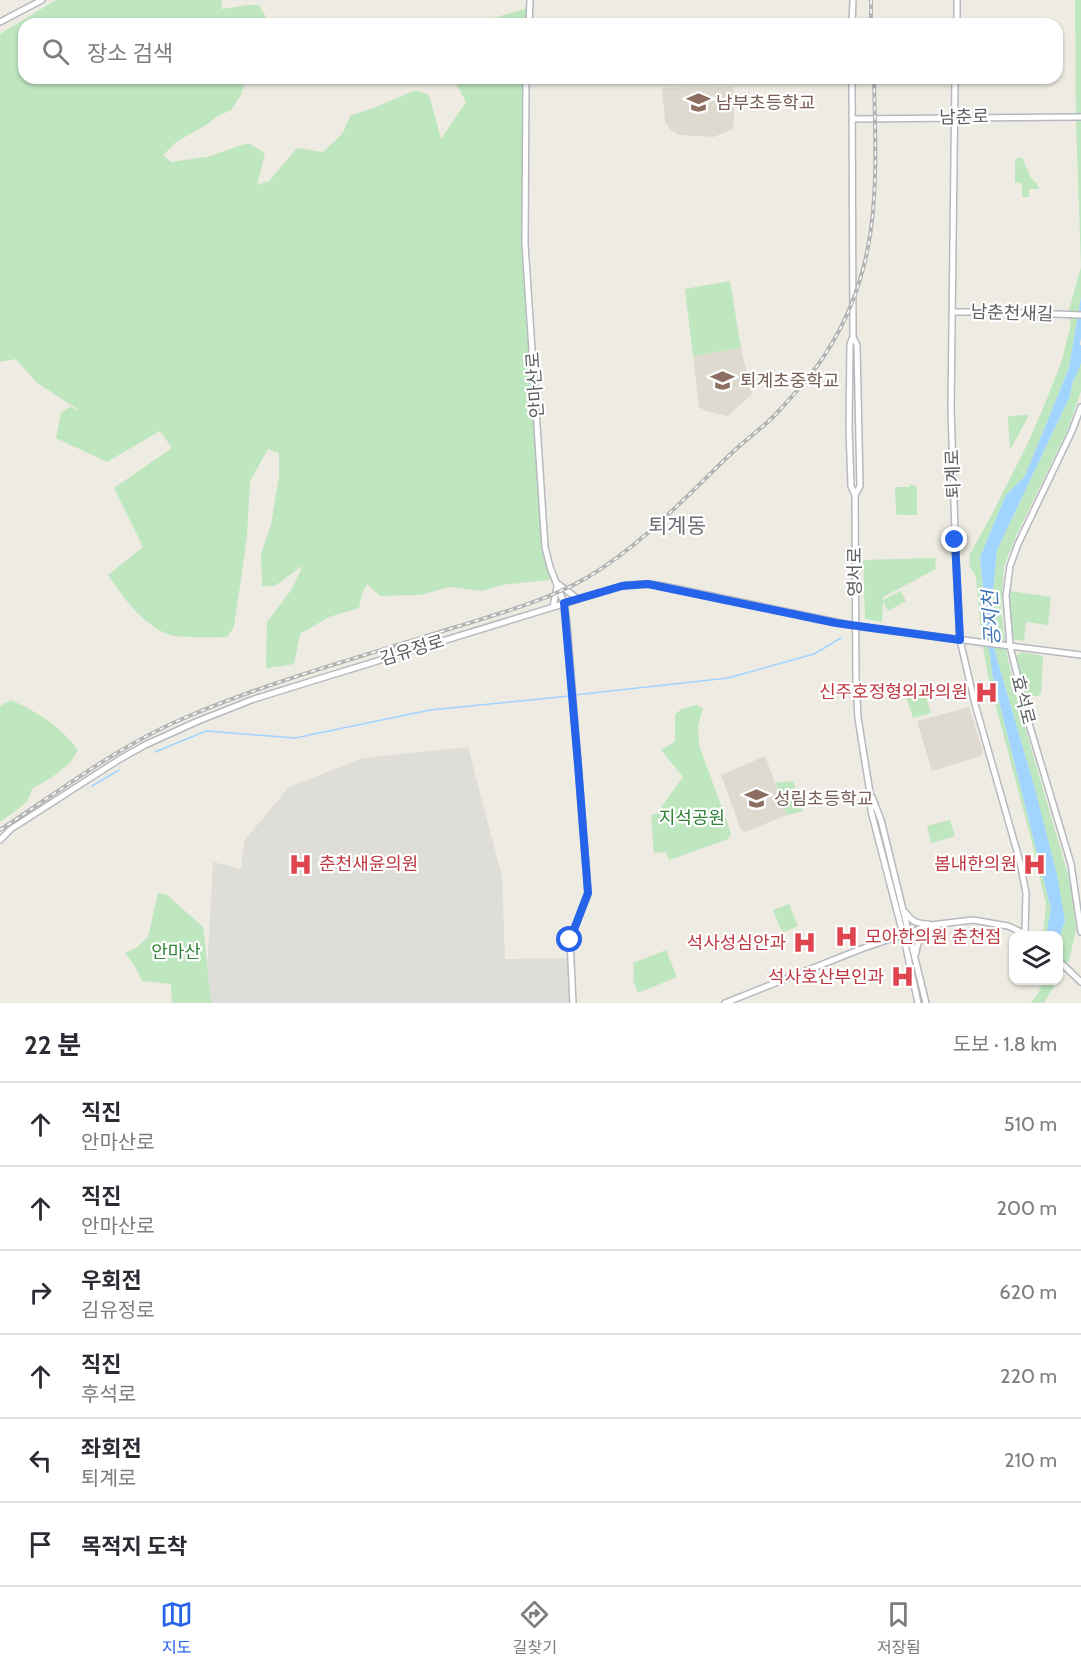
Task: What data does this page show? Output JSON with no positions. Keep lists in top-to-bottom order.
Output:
{
  "streets": {
    "street": [
      "남춘로",
      "남춘천새길",
      "안마산로",
      "퇴계로",
      "영서로",
      "김유정로",
      "효석로"
    ]
  },
  "crossings": [
    ["남춘로", "퇴계로"],
    ["남춘로", "영서로"],
    ["남춘천새길", "퇴계로"],
    ["안마산로", "김유정로"],
    ["퇴계로", "김유정로"],
    ["영서로", "김유정로"],
    ["김유정로", "효석로"]
  ],
  "districts": ["퇴계동"],
  "water": ["공지천"],
  "parks": ["지석공원", "안마산"],
  "places": {
    "school or university": ["남부초등학교", "퇴계초중학교", "성림초등학교"],
    "hospital": [
      "신주호정형외과의원",
      "춘천새윤의원",
      "봄내한의원",
      "모아한의원 춘천점",
      "석사성심안과",
      "석사호산부인과"
    ]
  },
  "page": {
    "search": "장소 검색",
    "heading": ["22 분", "도보 · 1.8 km"],
    "list": [
      ["직진", "안마산로", "510 m"],
      ["직진", "안마산로", "200 m"],
      ["우회전", "김유정로", "620 m"],
      ["직진", "후석로", "220 m"],
      ["좌회전", "퇴계로", "210 m"],
      "목적지 도착"
    ],
    "nav": ["지도", "길찾기", "저장됨"]
  }
}
